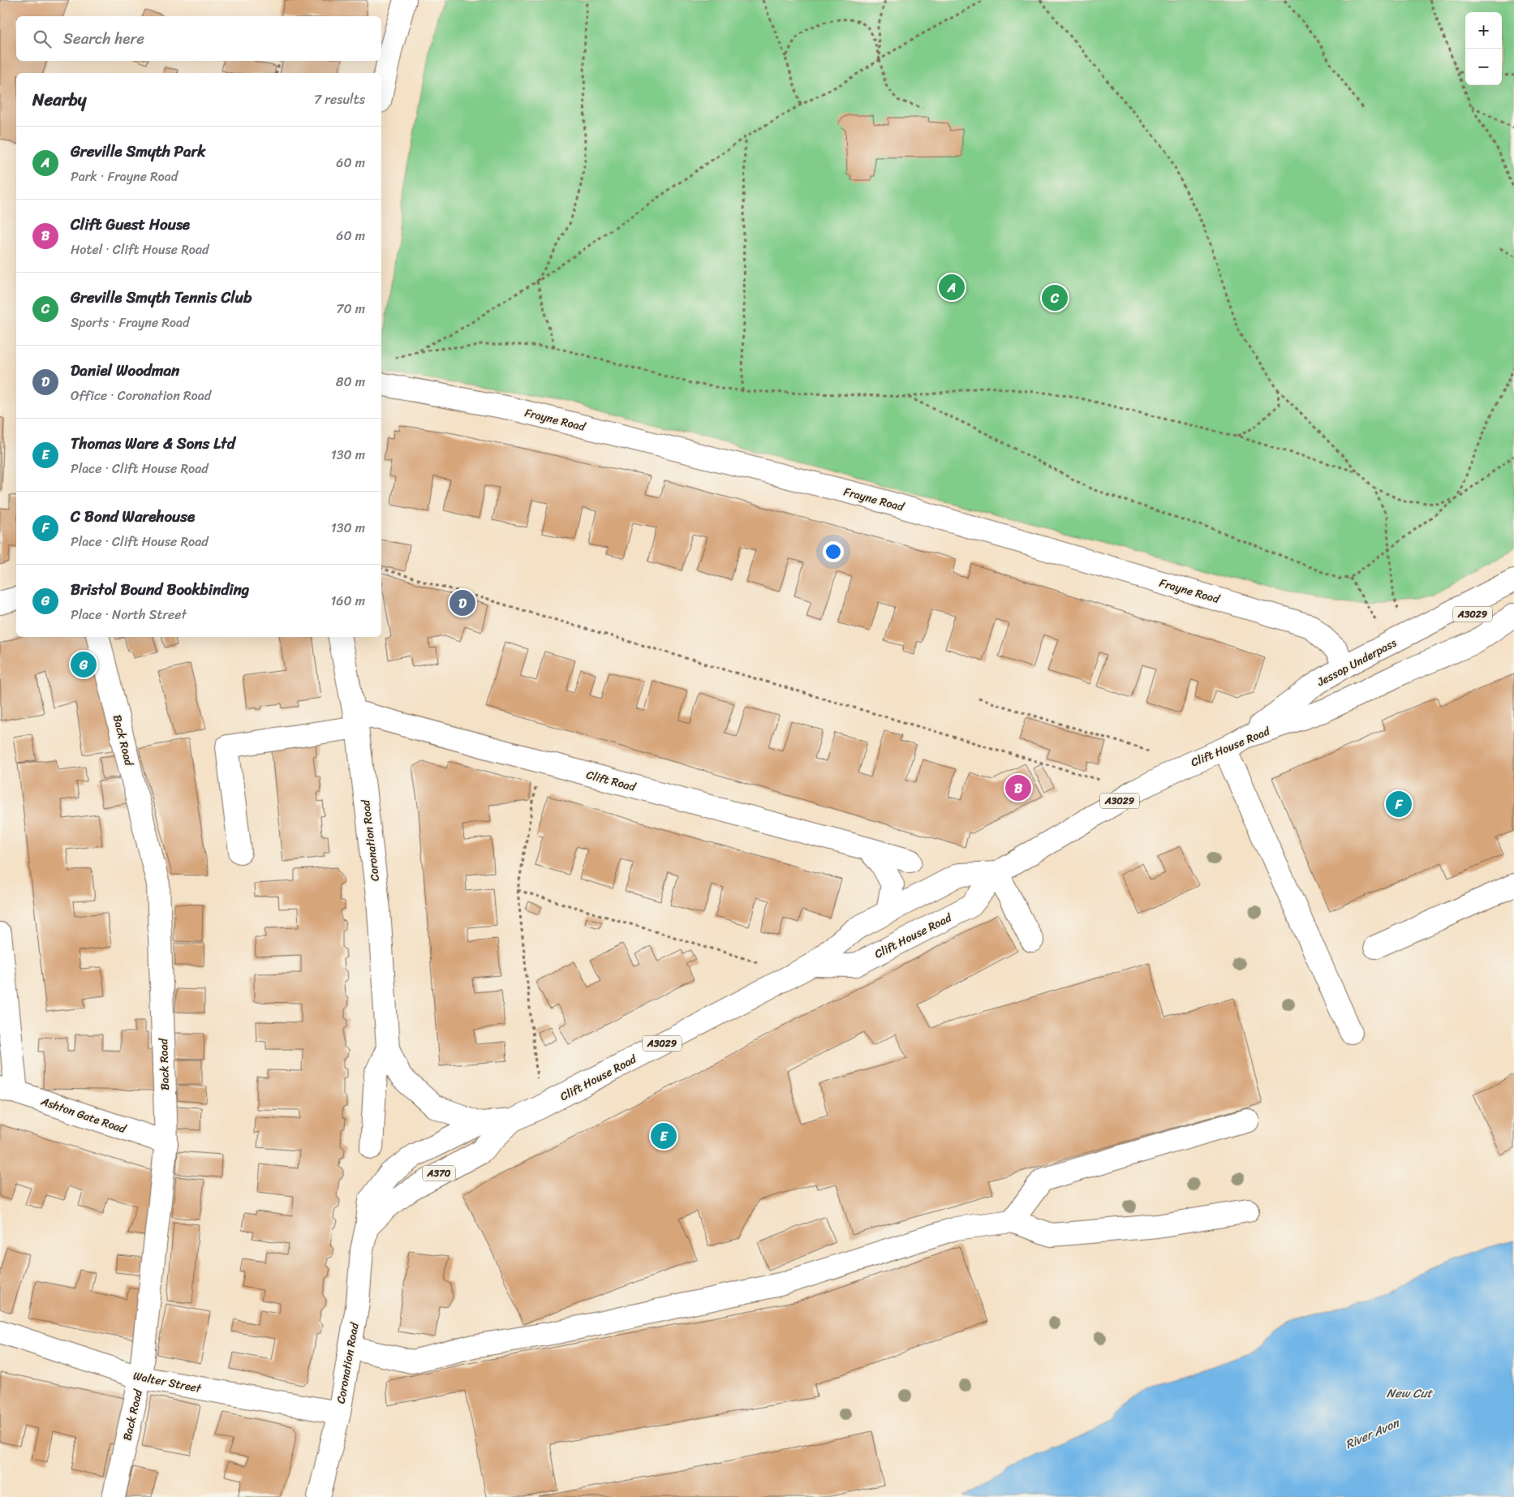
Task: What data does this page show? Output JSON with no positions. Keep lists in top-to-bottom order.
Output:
{
  "streets": {
    "main road": [
      "Frayne Road",
      "A3029",
      "Jessop Underpass",
      "Back Road",
      "Clift House Road",
      "Clift Road",
      "Coronation Road",
      "Ashton Gate Road",
      "A370",
      "Walter Street"
    ]
  },
  "crossings": [
    ["Frayne Road", "Jessop Underpass"],
    ["A3029", "Jessop Underpass"],
    ["Jessop Underpass", "Clift House Road"],
    ["Back Road", "Ashton Gate Road"],
    ["Back Road", "Walter Street"],
    ["Clift House Road", "Coronation Road"],
    ["Clift House Road", "A370"],
    ["Clift Road", "Coronation Road"],
    ["Coronation Road", "A370"],
    ["Coronation Road", "Walter Street"]
  ],
  "water": ["New Cut", "River Avon"],
  "page": {
    "map_buttons": ["+", "−"],
    "search": "Search here",
    "heading": ["Nearby", "7 results"],
    "list": [
      {
        "mark": "A",
        "name": "Greville Smyth Park",
        "note": "Park · Frayne Road",
        "value": "60 m"
      },
      {
        "mark": "B",
        "name": "Clift Guest House",
        "note": "Hotel · Clift House Road",
        "value": "60 m"
      },
      {
        "mark": "C",
        "name": "Greville Smyth Tennis Club",
        "note": "Sports · Frayne Road",
        "value": "70 m"
      },
      {
        "mark": "D",
        "name": "Daniel Woodman",
        "note": "Office · Coronation Road",
        "value": "80 m"
      },
      {
        "mark": "E",
        "name": "Thomas Ware & Sons Ltd",
        "note": "Place · Clift House Road",
        "value": "130 m"
      },
      {
        "mark": "F",
        "name": "C Bond Warehouse",
        "note": "Place · Clift House Road",
        "value": "130 m"
      },
      {
        "mark": "G",
        "name": "Bristol Bound Bookbinding",
        "note": "Place · North Street",
        "value": "160 m"
      }
    ],
    "pins": [
      "A",
      "C",
      "D",
      "G",
      "B",
      "F",
      "E"
    ]
  }
}
